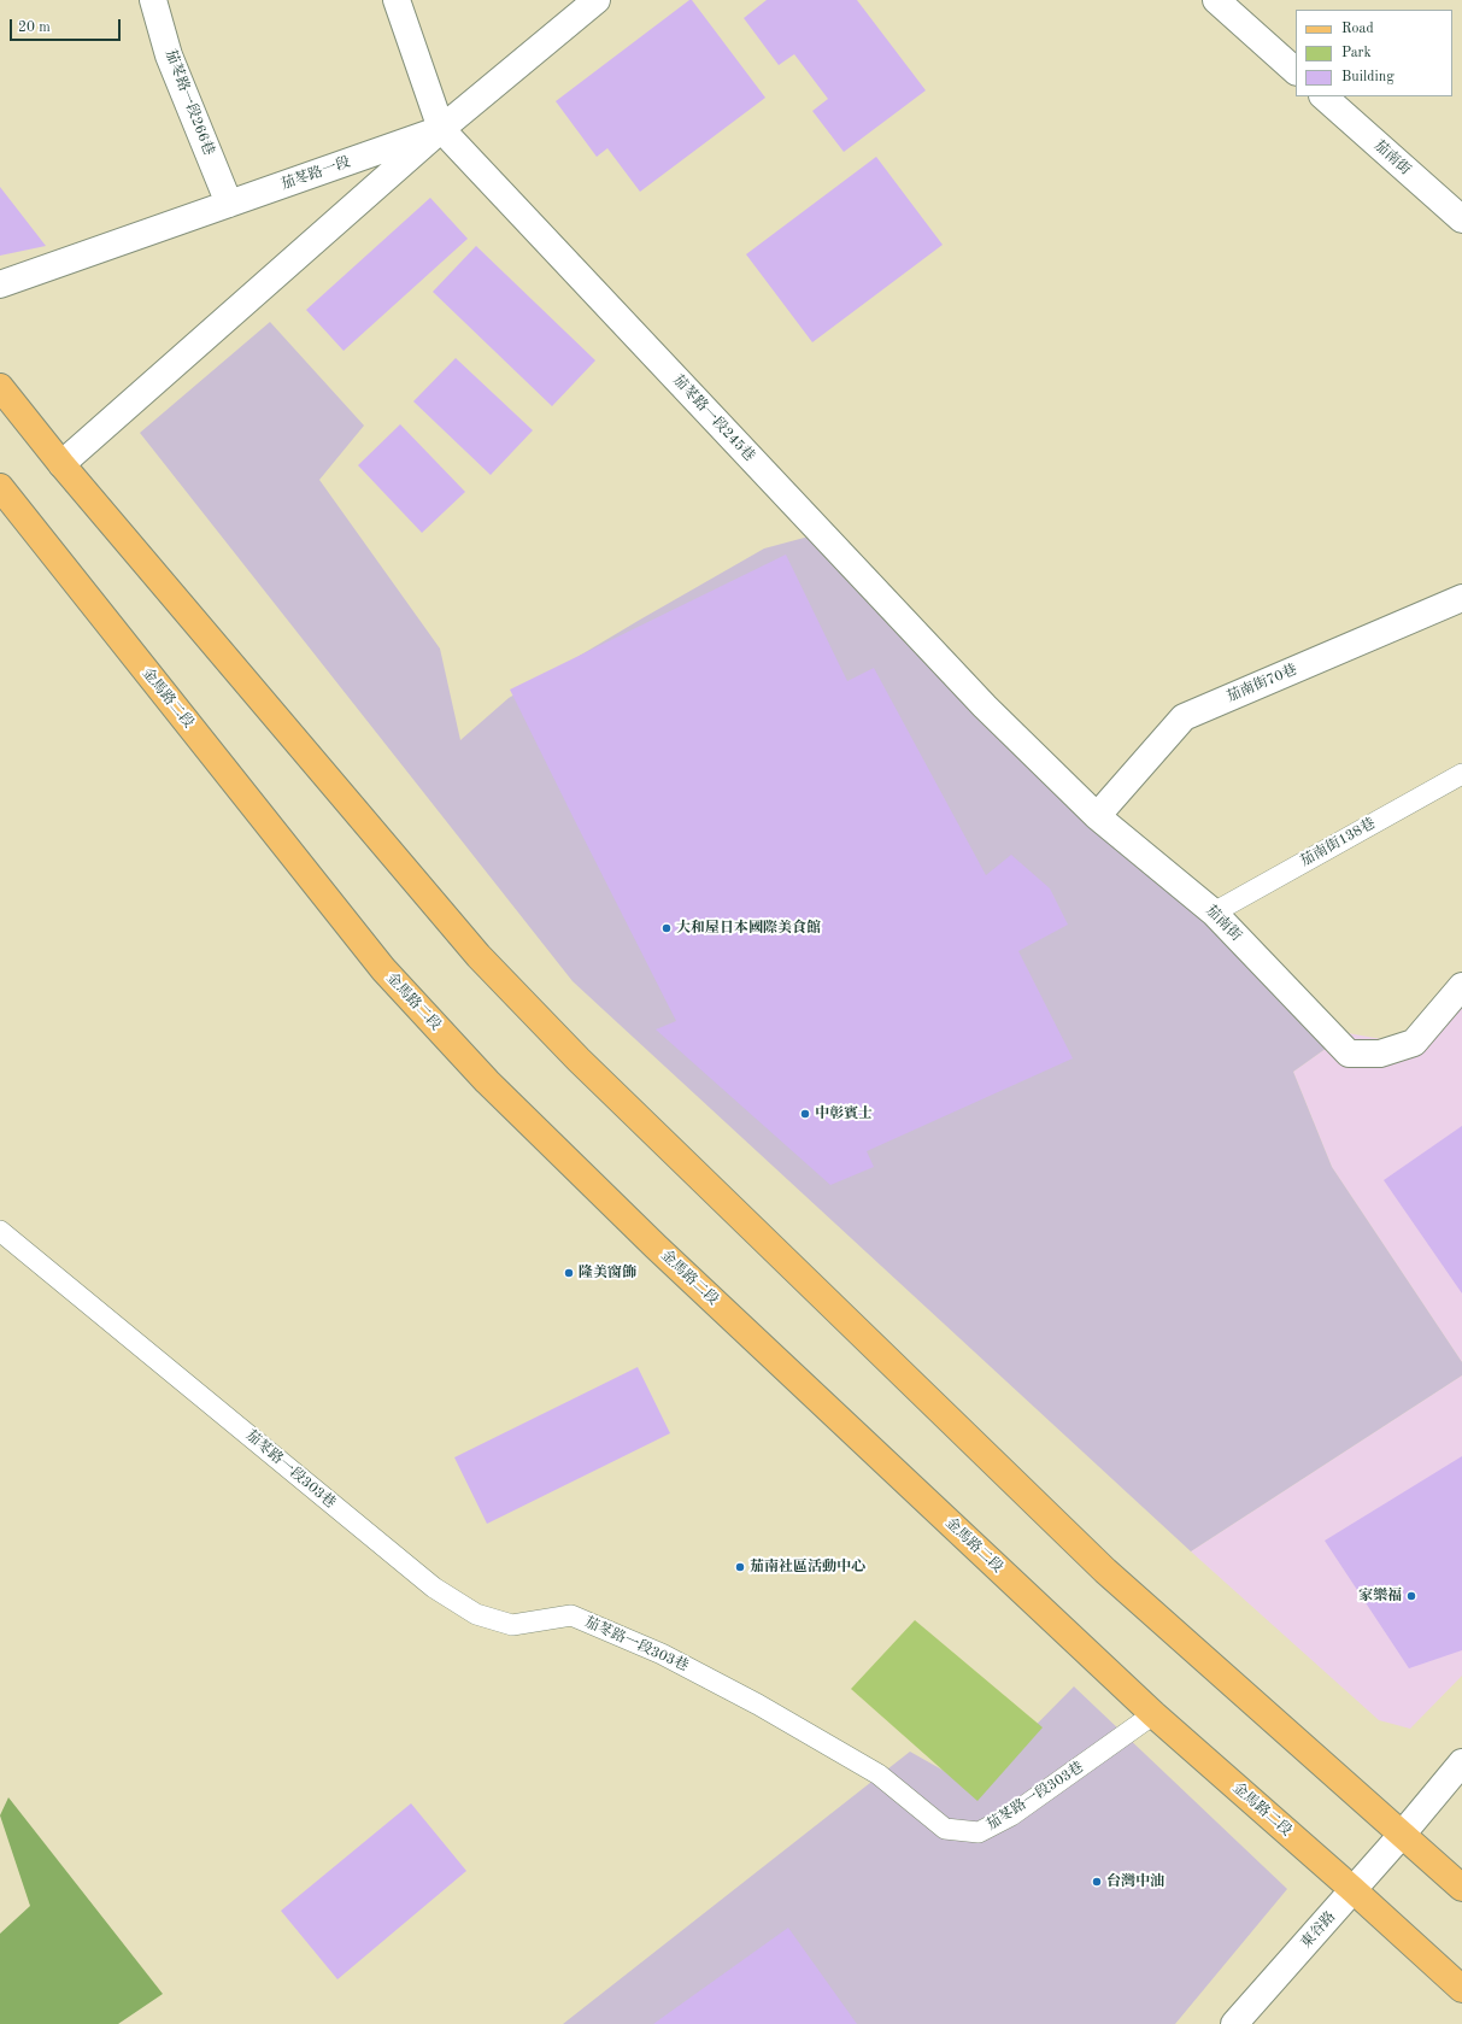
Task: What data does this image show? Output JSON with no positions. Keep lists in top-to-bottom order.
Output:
{
  "streets": {
    "main road": ["金馬路二段"],
    "street": [
      "茄苳路一段266巷",
      "茄南街",
      "茄苳路一段",
      "茄苳路一段245巷",
      "茄南街70巷",
      "東谷路"
    ],
    "lane": ["茄南街138巷", "茄苳路一段303巷"]
  },
  "crossings": [
    ["茄苳路一段266巷", "茄苳路一段"],
    ["茄南街", "茄苳路一段245巷"],
    ["茄南街", "茄南街70巷"],
    ["茄南街", "茄南街138巷"],
    ["茄苳路一段", "茄苳路一段245巷"],
    ["金馬路二段", "茄苳路一段303巷"],
    ["金馬路二段", "東谷路"]
  ],
  "places": [
    "大和屋日本國際美食館",
    "中彰賓士",
    "隆美窗飾",
    "茄南社區活動中心",
    "家樂福",
    "台灣中油"
  ],
  "legend": ["Road", "Park", "Building"],
  "scale_bar": "20 m"
}
